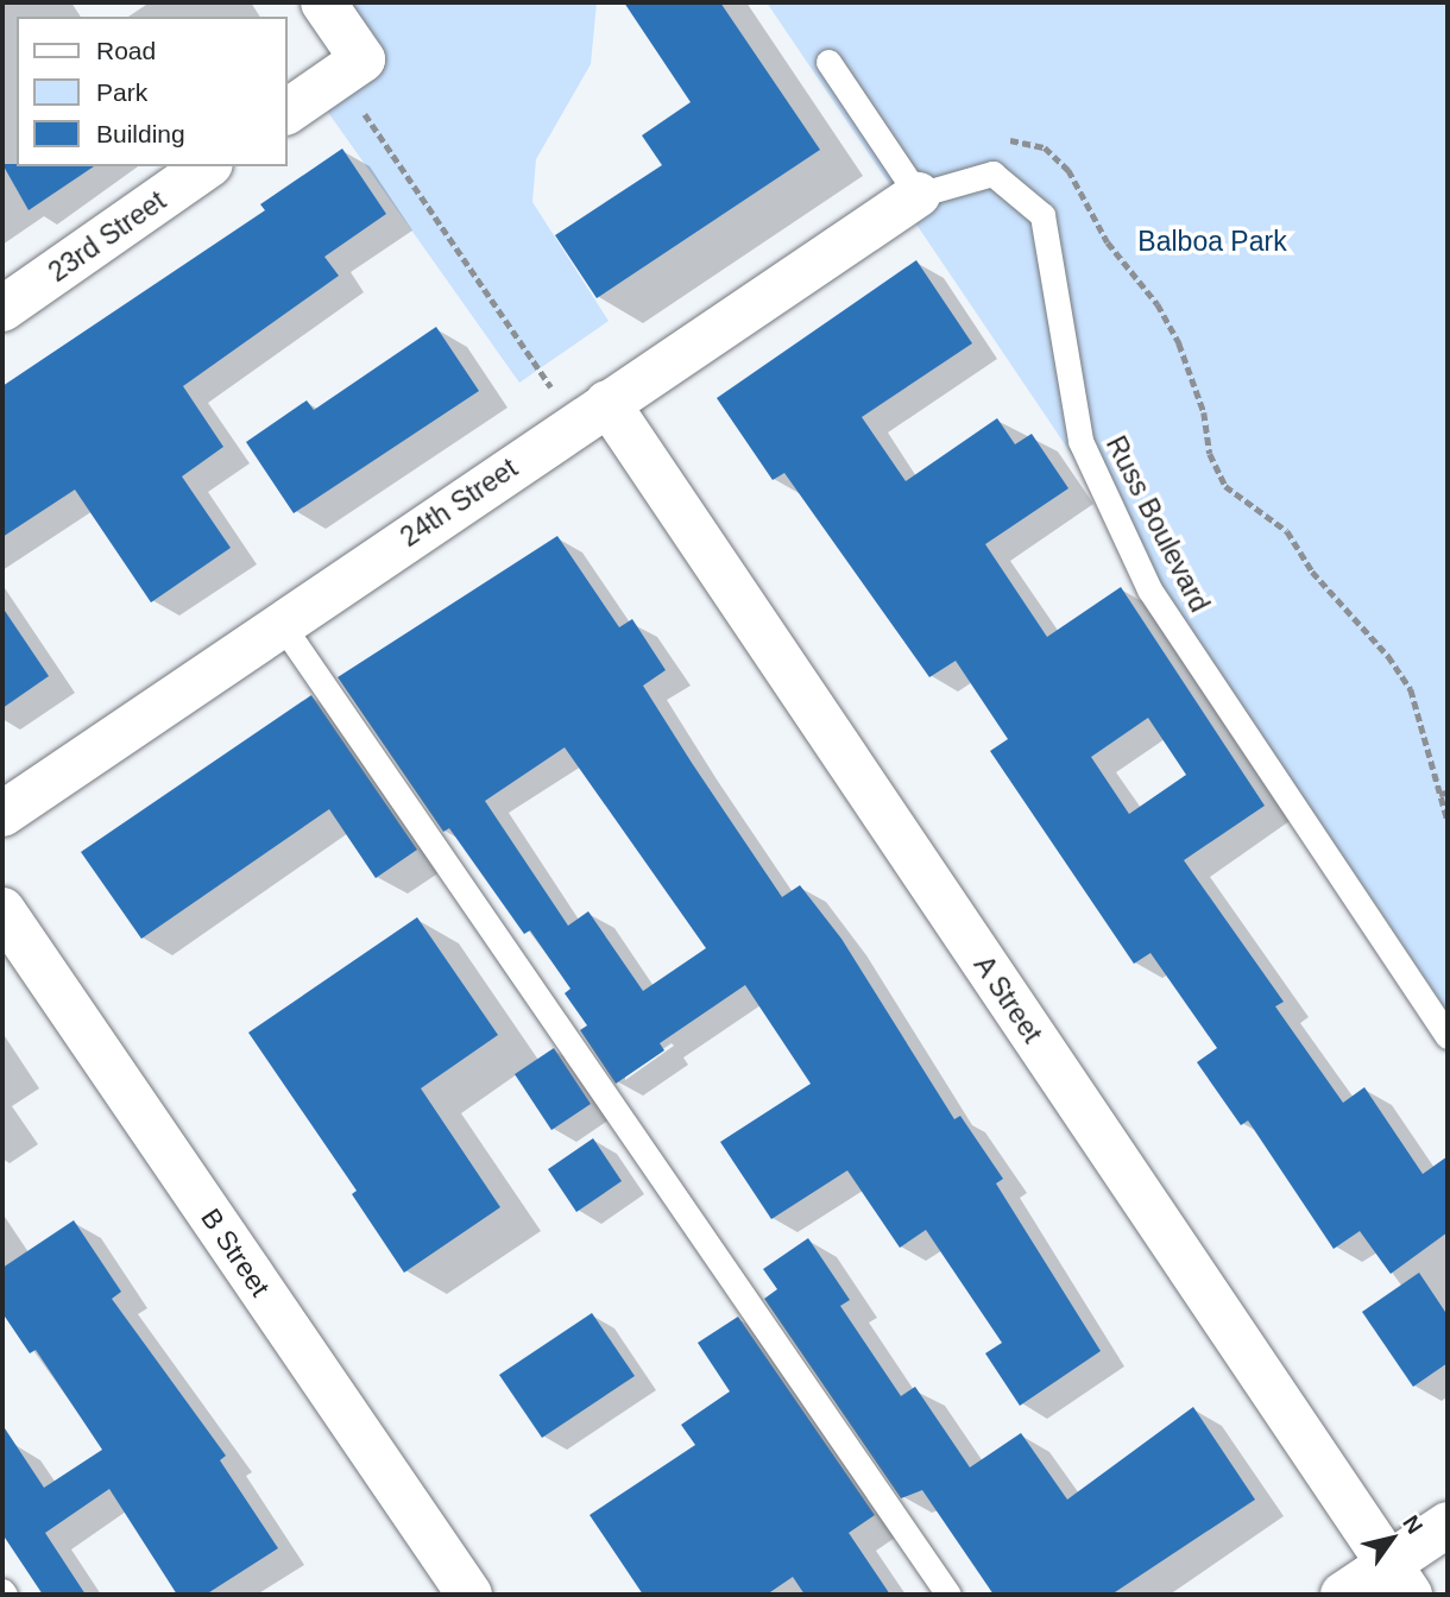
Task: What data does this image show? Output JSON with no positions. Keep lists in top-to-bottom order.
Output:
{
  "streets": {
    "street": [
      "23rd Street",
      "24th Street",
      "A Street",
      "B Street"
    ],
    "lane": ["Russ Boulevard"]
  },
  "crossings": [
    ["24th Street", "A Street"]
  ],
  "parks": ["Balboa Park"],
  "legend": ["Road", "Park", "Building"],
  "north": "top right"
}
